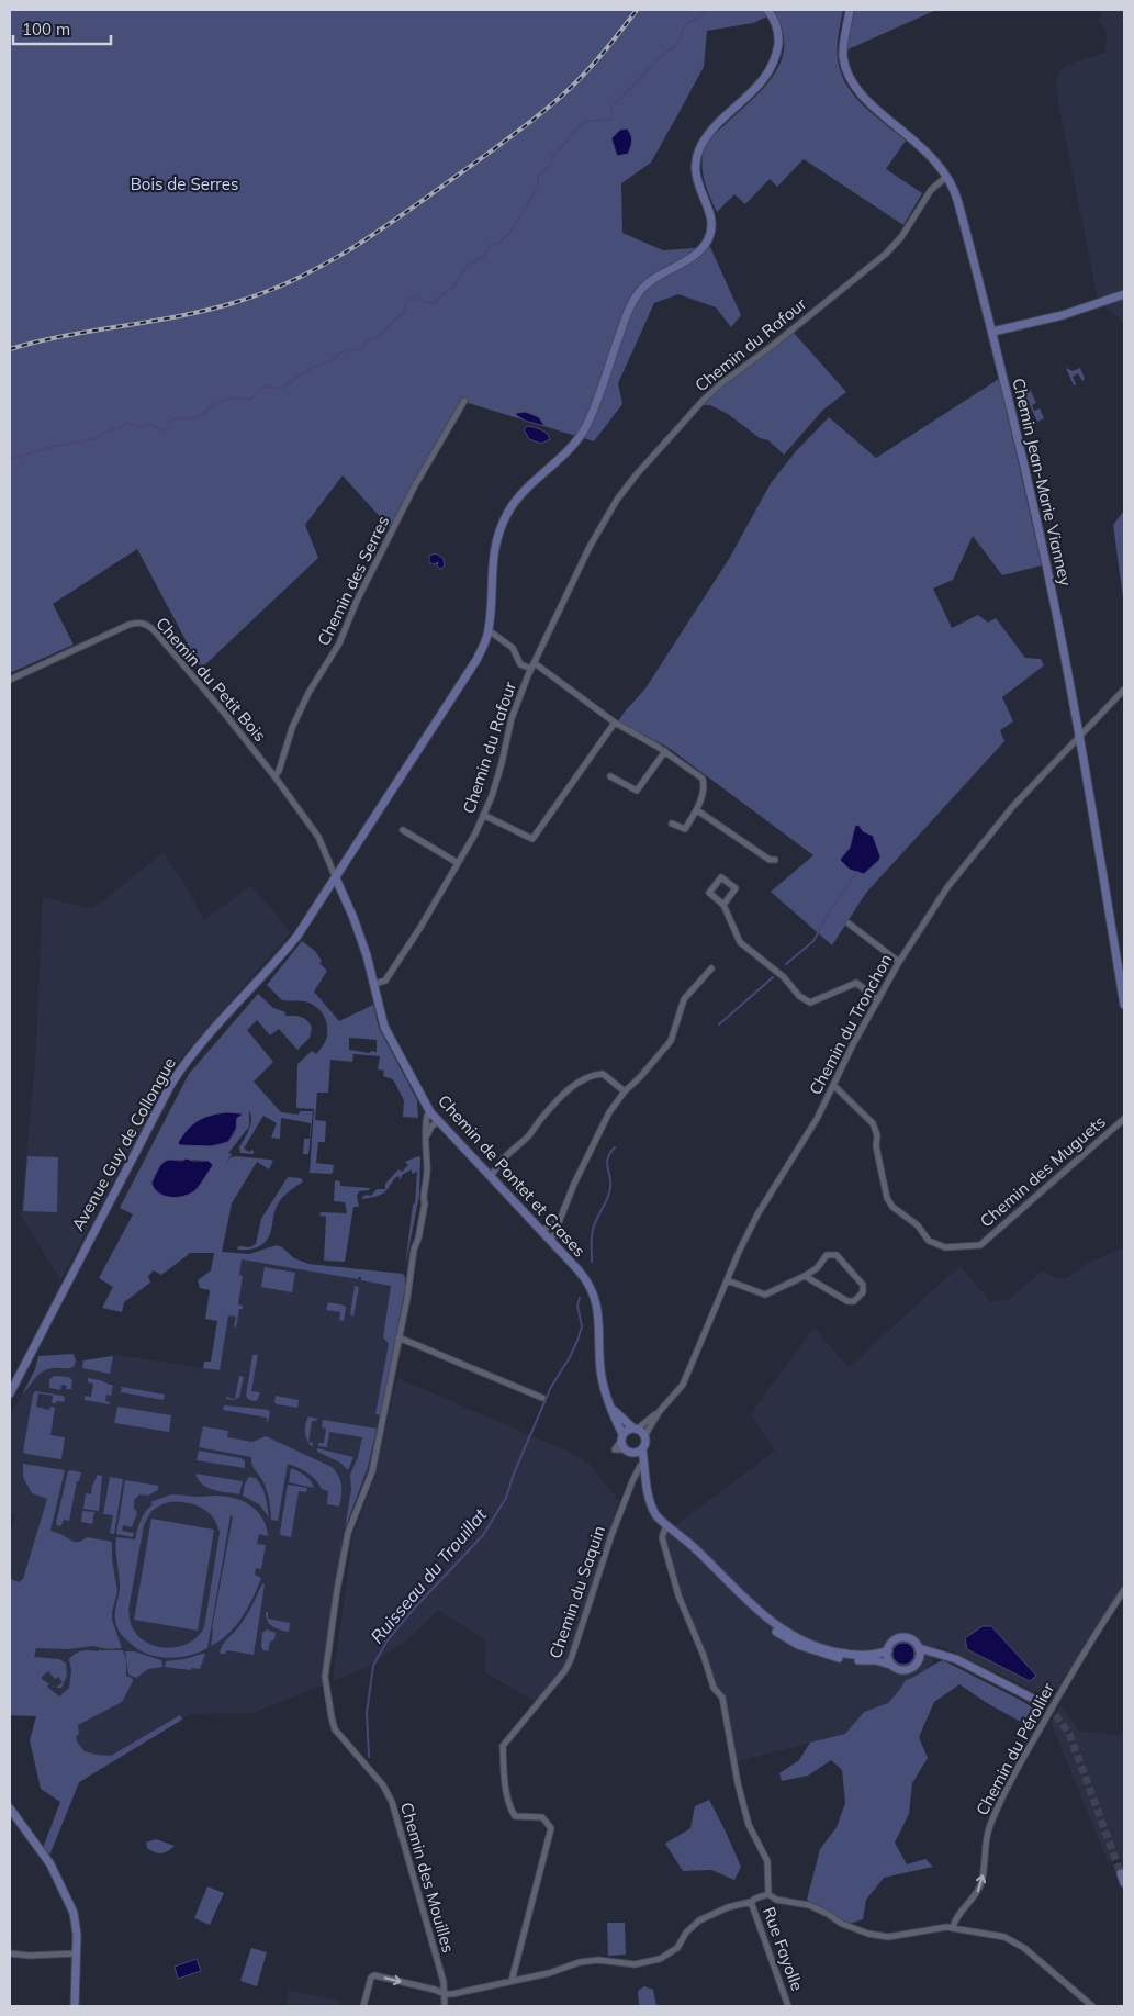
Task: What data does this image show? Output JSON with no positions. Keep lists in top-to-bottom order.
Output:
{
  "streets": {
    "main road": ["Chemin Jean-Marie Vianney", "Avenue Guy de Collongue", "Chemin de Pontet et Crases"],
    "street": [
      "Chemin du Rafour",
      "Chemin des Serres",
      "Chemin du Petit Bois",
      "Chemin du Tronchon",
      "Chemin des Muguets",
      "Chemin du Saquin",
      "Chemin du Pérollier",
      "Chemin des Mouilles",
      "Rue Fayolle"
    ]
  },
  "crossings": [
    ["Chemin du Rafour", "Chemin Jean-Marie Vianney"],
    ["Chemin du Rafour", "Avenue Guy de Collongue"],
    ["Chemin du Rafour", "Chemin de Pontet et Crases"],
    ["Chemin Jean-Marie Vianney", "Chemin du Tronchon"],
    ["Chemin des Serres", "Chemin du Petit Bois"],
    ["Chemin du Petit Bois", "Avenue Guy de Collongue"],
    ["Chemin du Petit Bois", "Chemin de Pontet et Crases"],
    ["Chemin du Tronchon", "Chemin des Muguets"],
    ["Chemin du Tronchon", "Chemin de Pontet et Crases"],
    ["Avenue Guy de Collongue", "Chemin de Pontet et Crases"],
    ["Chemin de Pontet et Crases", "Chemin du Saquin"],
    ["Chemin de Pontet et Crases", "Chemin des Mouilles"]
  ],
  "one_way": ["Chemin du Pérollier"],
  "water": ["Ruisseau du Trouillat"],
  "parks": ["Bois de Serres"],
  "scale_bar": "100 m"
}
